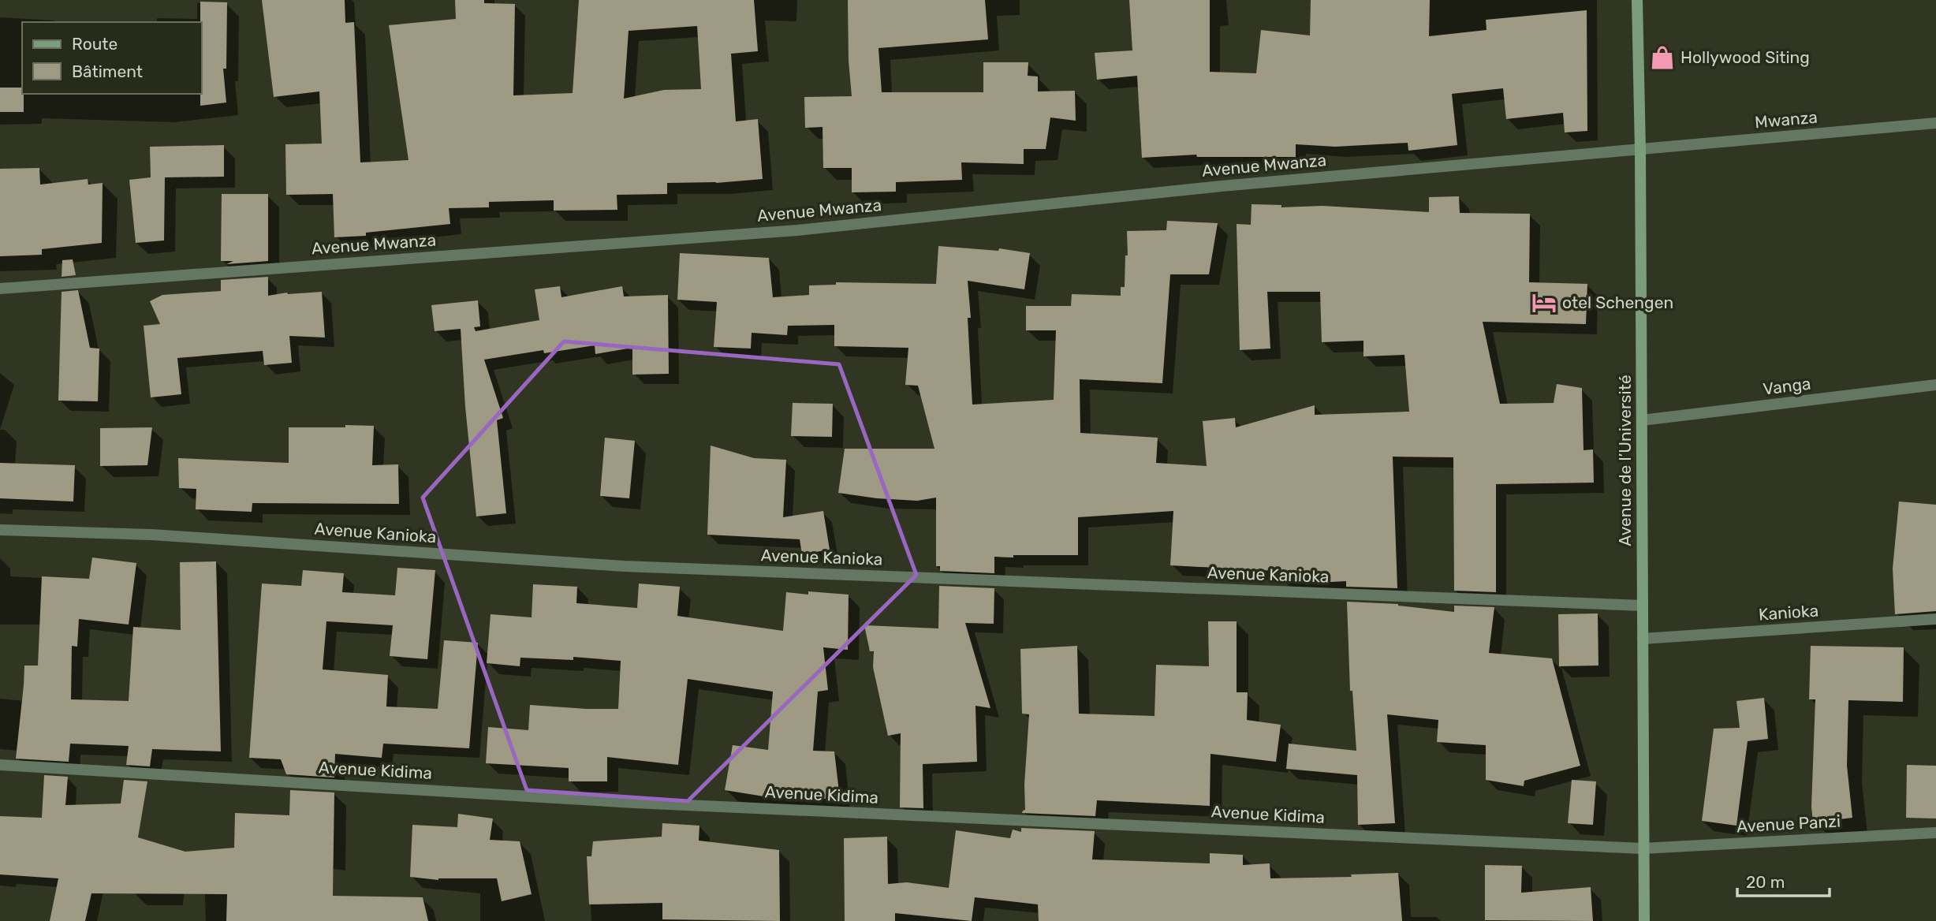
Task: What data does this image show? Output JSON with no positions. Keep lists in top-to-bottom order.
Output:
{
  "streets": {
    "main road": ["Avenue de l’Université"],
    "street": [
      "Mwanza",
      "Avenue Mwanza",
      "Vanga",
      "Avenue Kanioka",
      "Kanioka",
      "Avenue Kidima",
      "Avenue Panzi"
    ]
  },
  "crossings": [
    ["Mwanza", "Avenue Mwanza"],
    ["Mwanza", "Avenue de l’Université"],
    ["Avenue Mwanza", "Avenue de l’Université"],
    ["Vanga", "Avenue de l’Université"],
    ["Avenue de l’Université", "Avenue Kanioka"],
    ["Avenue de l’Université", "Kanioka"],
    ["Avenue de l’Université", "Avenue Kidima"],
    ["Avenue de l’Université", "Avenue Panzi"],
    ["Avenue Kidima", "Avenue Panzi"]
  ],
  "places": {
    "shop": ["Hollywood Siting"],
    "hotel": ["otel Schengen"]
  },
  "legend": ["Route", "Bâtiment"],
  "scale_bar": "20 m"
}
